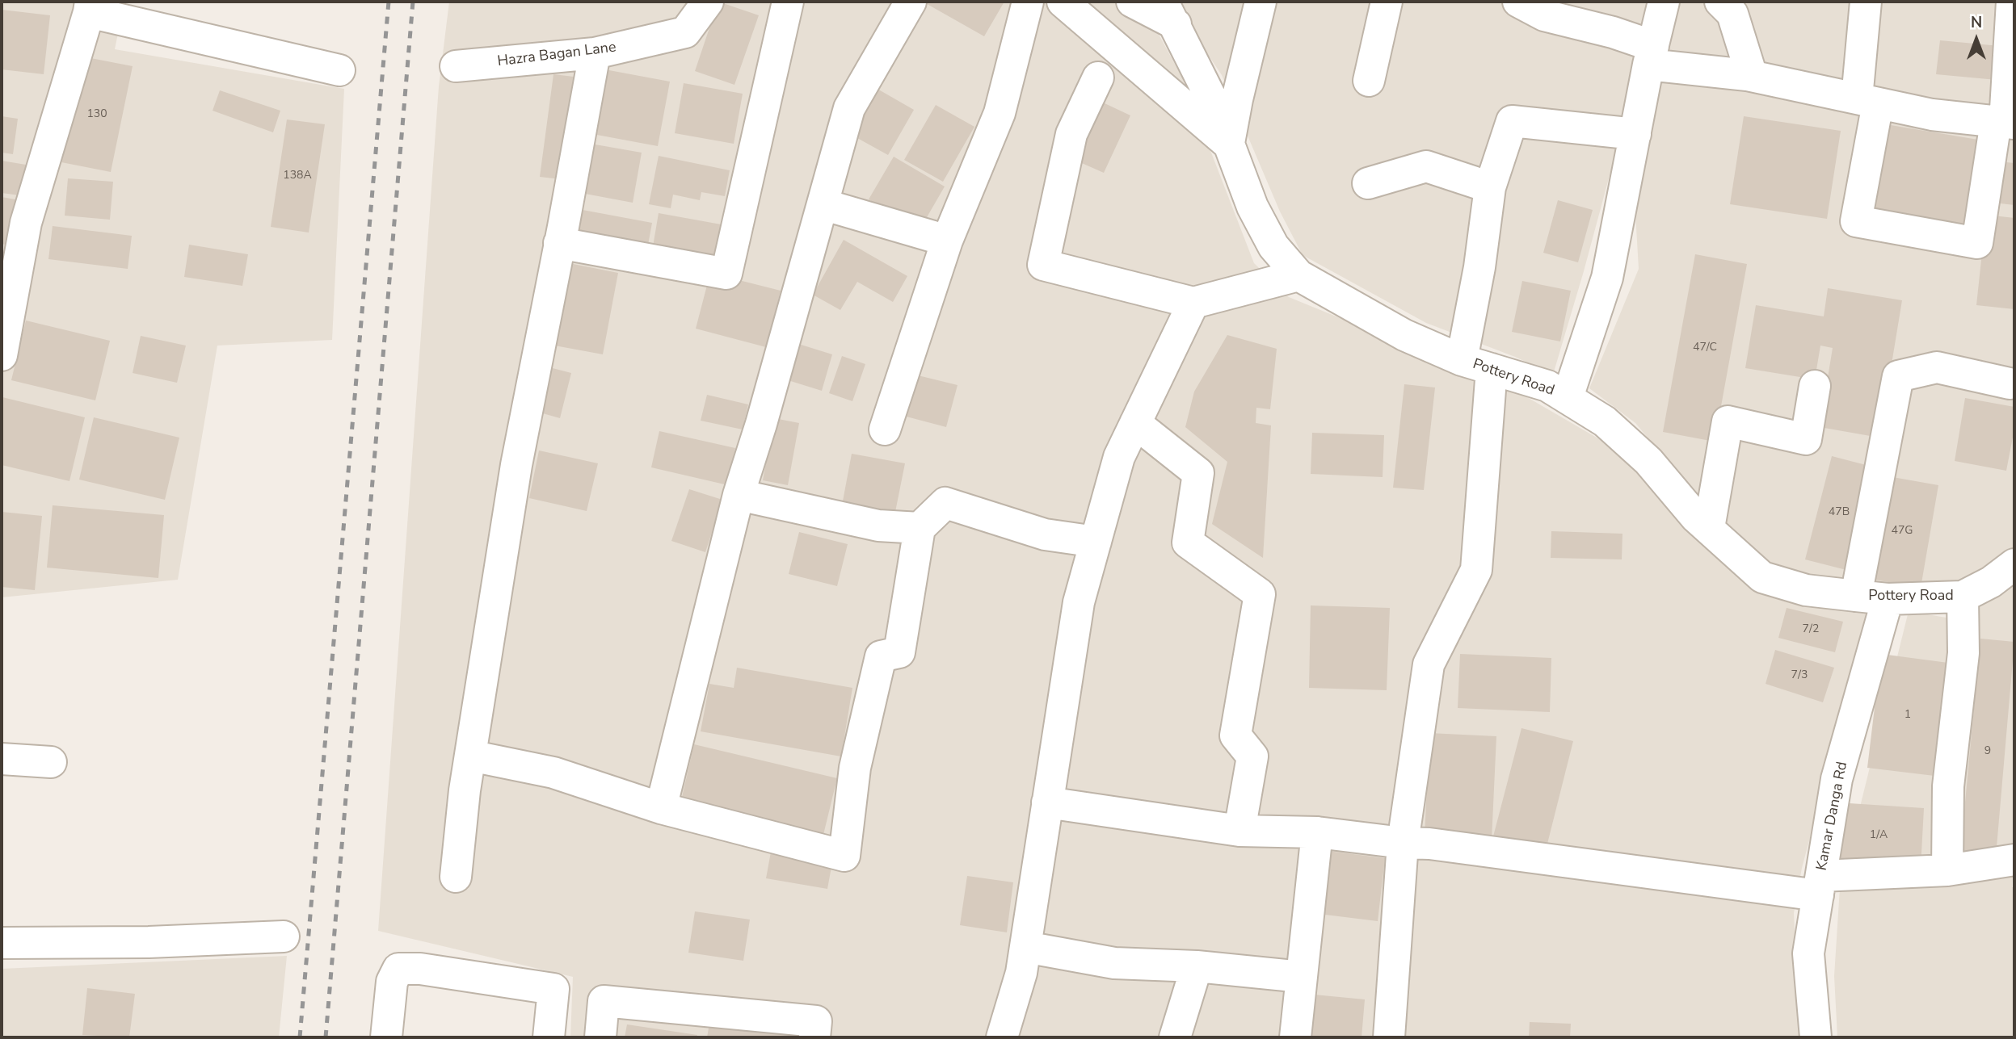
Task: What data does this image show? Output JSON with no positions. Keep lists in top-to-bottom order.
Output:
{
  "streets": {
    "street": ["Hazra Bagan Lane", "Pottery Road", "Kamar Danga Rd"]
  },
  "crossings": [
    ["Pottery Road", "Kamar Danga Rd"]
  ],
  "house_numbers": [
    "130",
    "138A",
    "47/C",
    "47B",
    "47G",
    "7/2",
    "7/3",
    "1",
    "9",
    "1/A"
  ],
  "north": "top"
}
